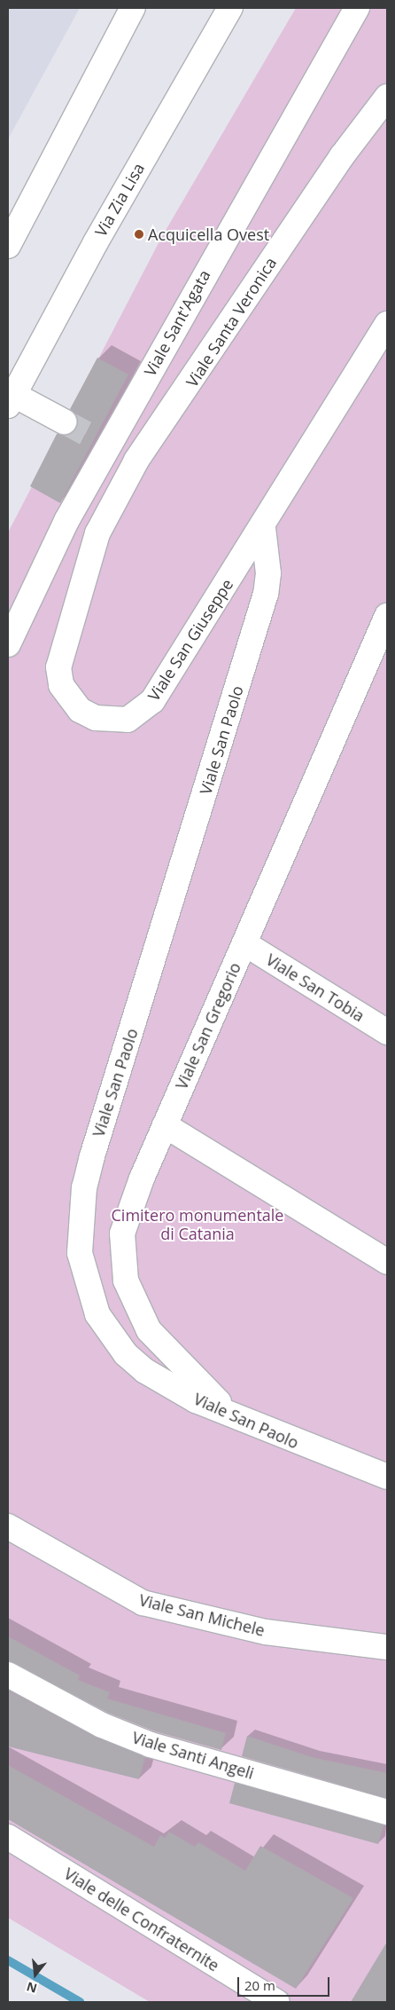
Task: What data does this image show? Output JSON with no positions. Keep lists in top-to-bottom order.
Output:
{
  "streets": {
    "street": [
      "Via Zia Lisa",
      "Viale Santa Veronica",
      "Viale Sant'Agata",
      "Viale San Giuseppe",
      "Viale San Paolo",
      "Viale San Tobia",
      "Viale San Gregorio",
      "Viale San Michele",
      "Viale Santi Angeli",
      "Viale delle Confraternite"
    ]
  },
  "crossings": [
    ["Viale Santa Veronica", "Viale San Giuseppe"],
    ["Viale San Giuseppe", "Viale San Paolo"],
    ["Viale San Paolo", "Viale San Gregorio"],
    ["Viale San Tobia", "Viale San Gregorio"]
  ],
  "parks": ["Cimitero monumentale di Catania"],
  "places": ["Acquicella Ovest"],
  "scale_bar": "20 m",
  "north": "bottom"
}
